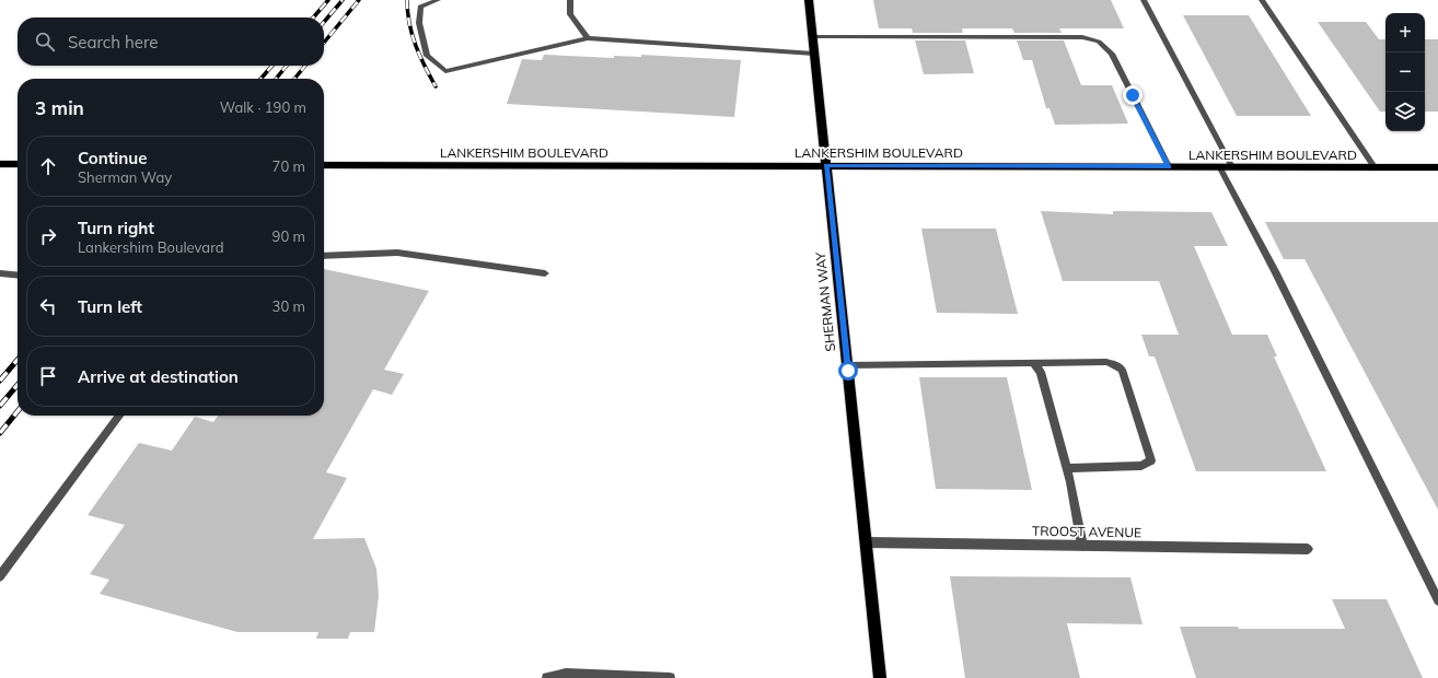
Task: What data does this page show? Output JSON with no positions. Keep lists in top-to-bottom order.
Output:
{
  "streets": {
    "main road": ["LANKERSHIM BOULEVARD", "SHERMAN WAY"],
    "street": ["TROOST AVENUE"]
  },
  "crossings": [
    ["LANKERSHIM BOULEVARD", "SHERMAN WAY"],
    ["SHERMAN WAY", "TROOST AVENUE"]
  ],
  "page": {
    "map_buttons": ["+", "−"],
    "search": "Search here",
    "heading": ["3 min", "Walk · 190 m"],
    "list": [
      ["Continue", "Sherman Way", "70 m"],
      ["Turn right", "Lankershim Boulevard", "90 m"],
      ["Turn left", "30 m"],
      "Arrive at destination"
    ]
  }
}
